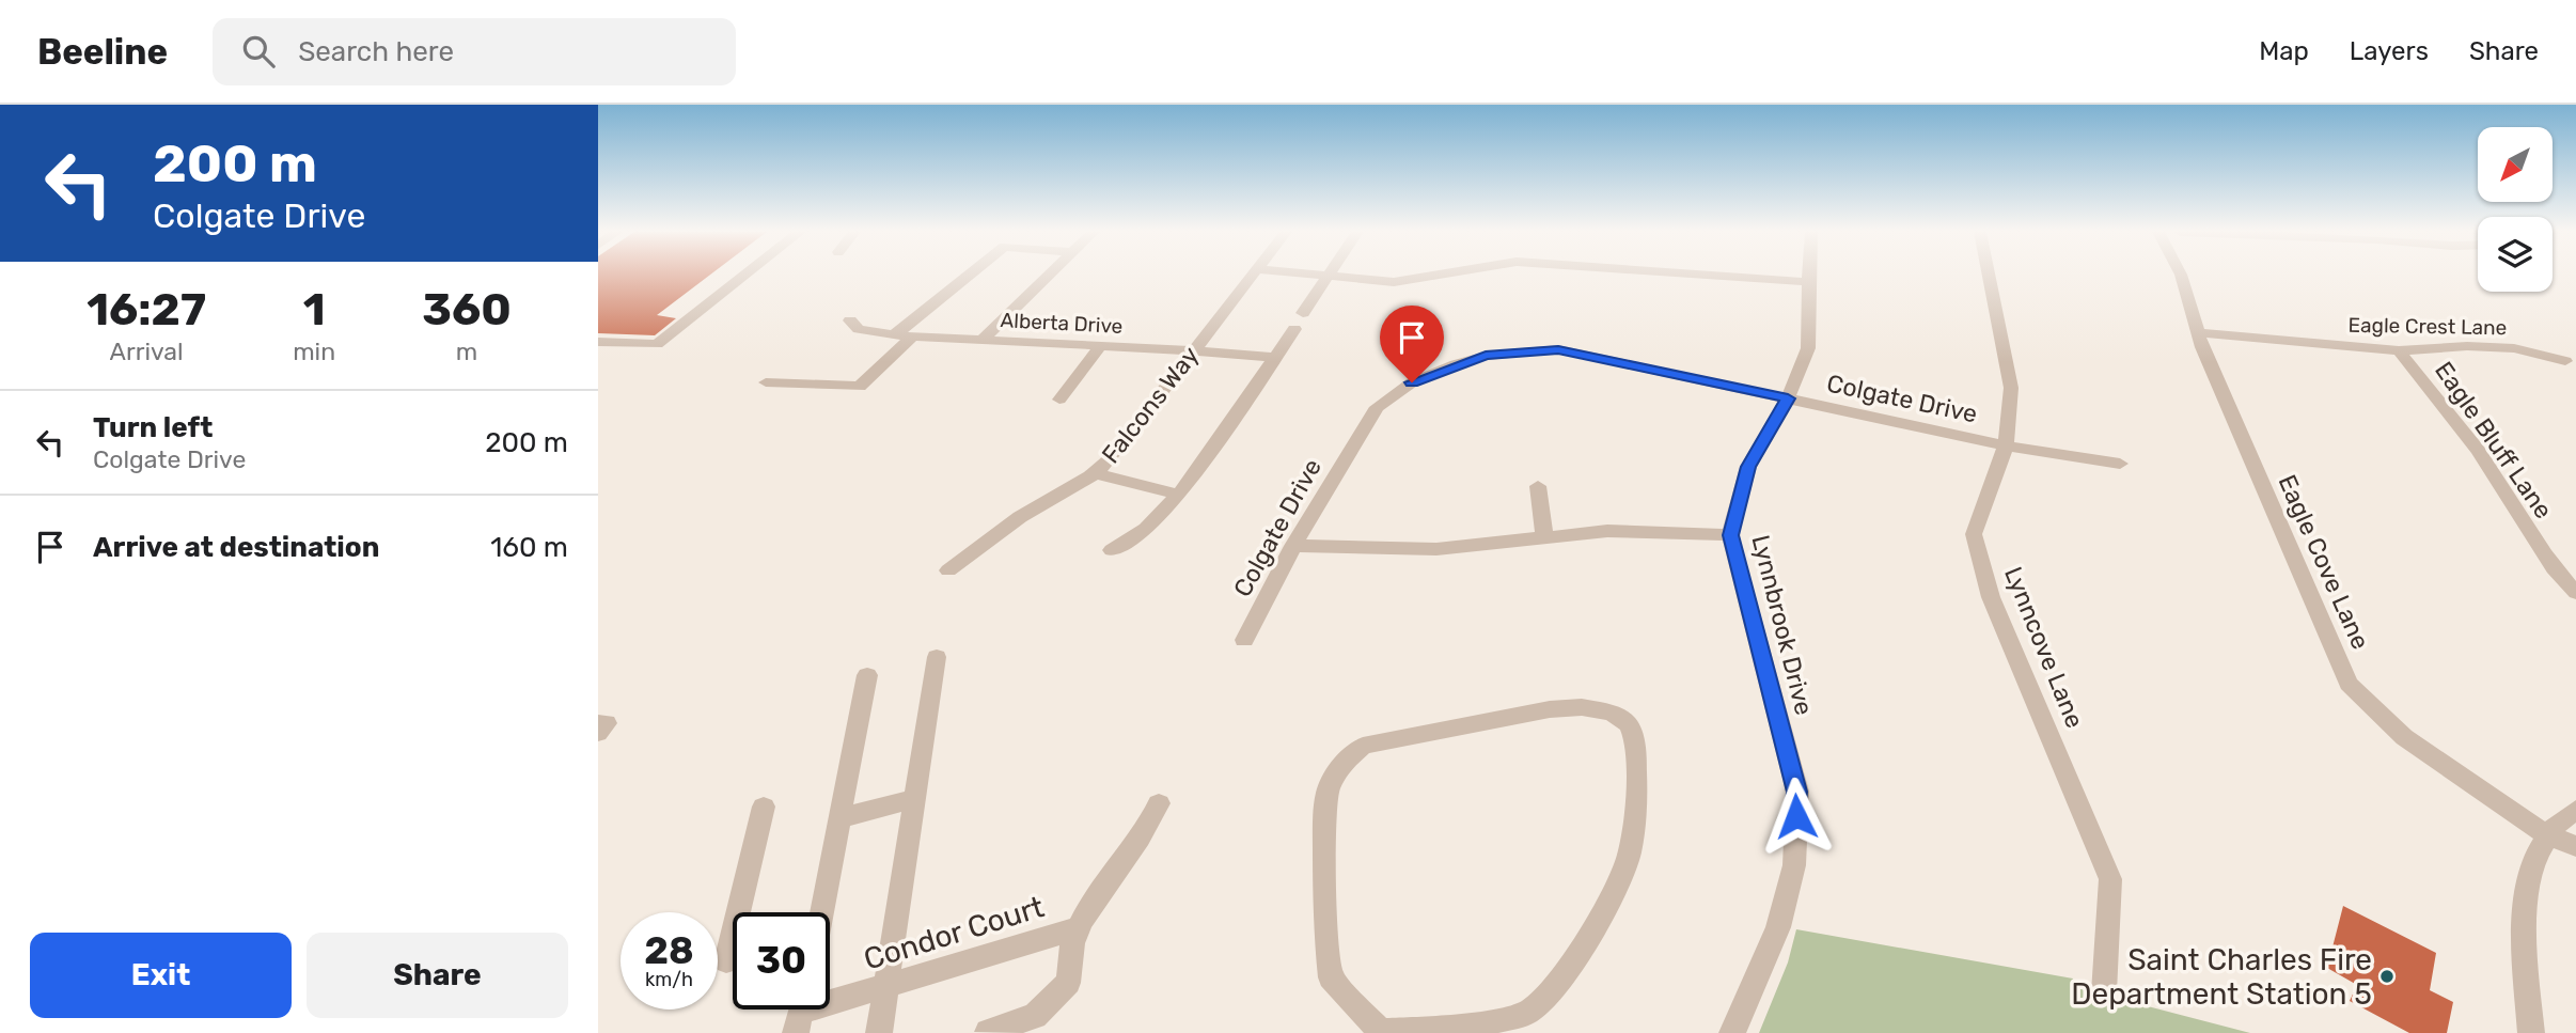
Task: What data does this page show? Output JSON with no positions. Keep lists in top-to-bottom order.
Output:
{
  "streets": {
    "street": [
      "Alberta Drive",
      "Eagle Crest Lane",
      "Colgate Drive",
      "Falcons Way",
      "Eagle Bluff Lane",
      "Eagle Cove Lane",
      "Lynnbrook Drive",
      "Lynncove Lane",
      "Condor Court"
    ]
  },
  "crossings": [
    ["Alberta Drive", "Falcons Way"],
    ["Eagle Crest Lane", "Eagle Bluff Lane"],
    ["Eagle Crest Lane", "Eagle Cove Lane"],
    ["Colgate Drive", "Lynnbrook Drive"],
    ["Colgate Drive", "Lynncove Lane"]
  ],
  "places": ["Saint Charles Fire Department Station 5"],
  "north": "bottom left",
  "page": {
    "header": "Beeline",
    "search": "Search here",
    "nav": ["Map", "Layers", "Share"],
    "turn": ["200 m", "Colgate Drive"],
    "eta": [
      "16:27",
      "Arrival",
      "1",
      "min",
      "360",
      "m"
    ],
    "list": [
      {
        "name": "Turn left",
        "note": "Colgate Drive",
        "value": "200 m"
      },
      {
        "name": "Arrive at destination",
        "value": "160 m"
      }
    ],
    "speed": "28 km/h",
    "limit": "30",
    "buttons": ["Exit", "Share"]
  }
}
